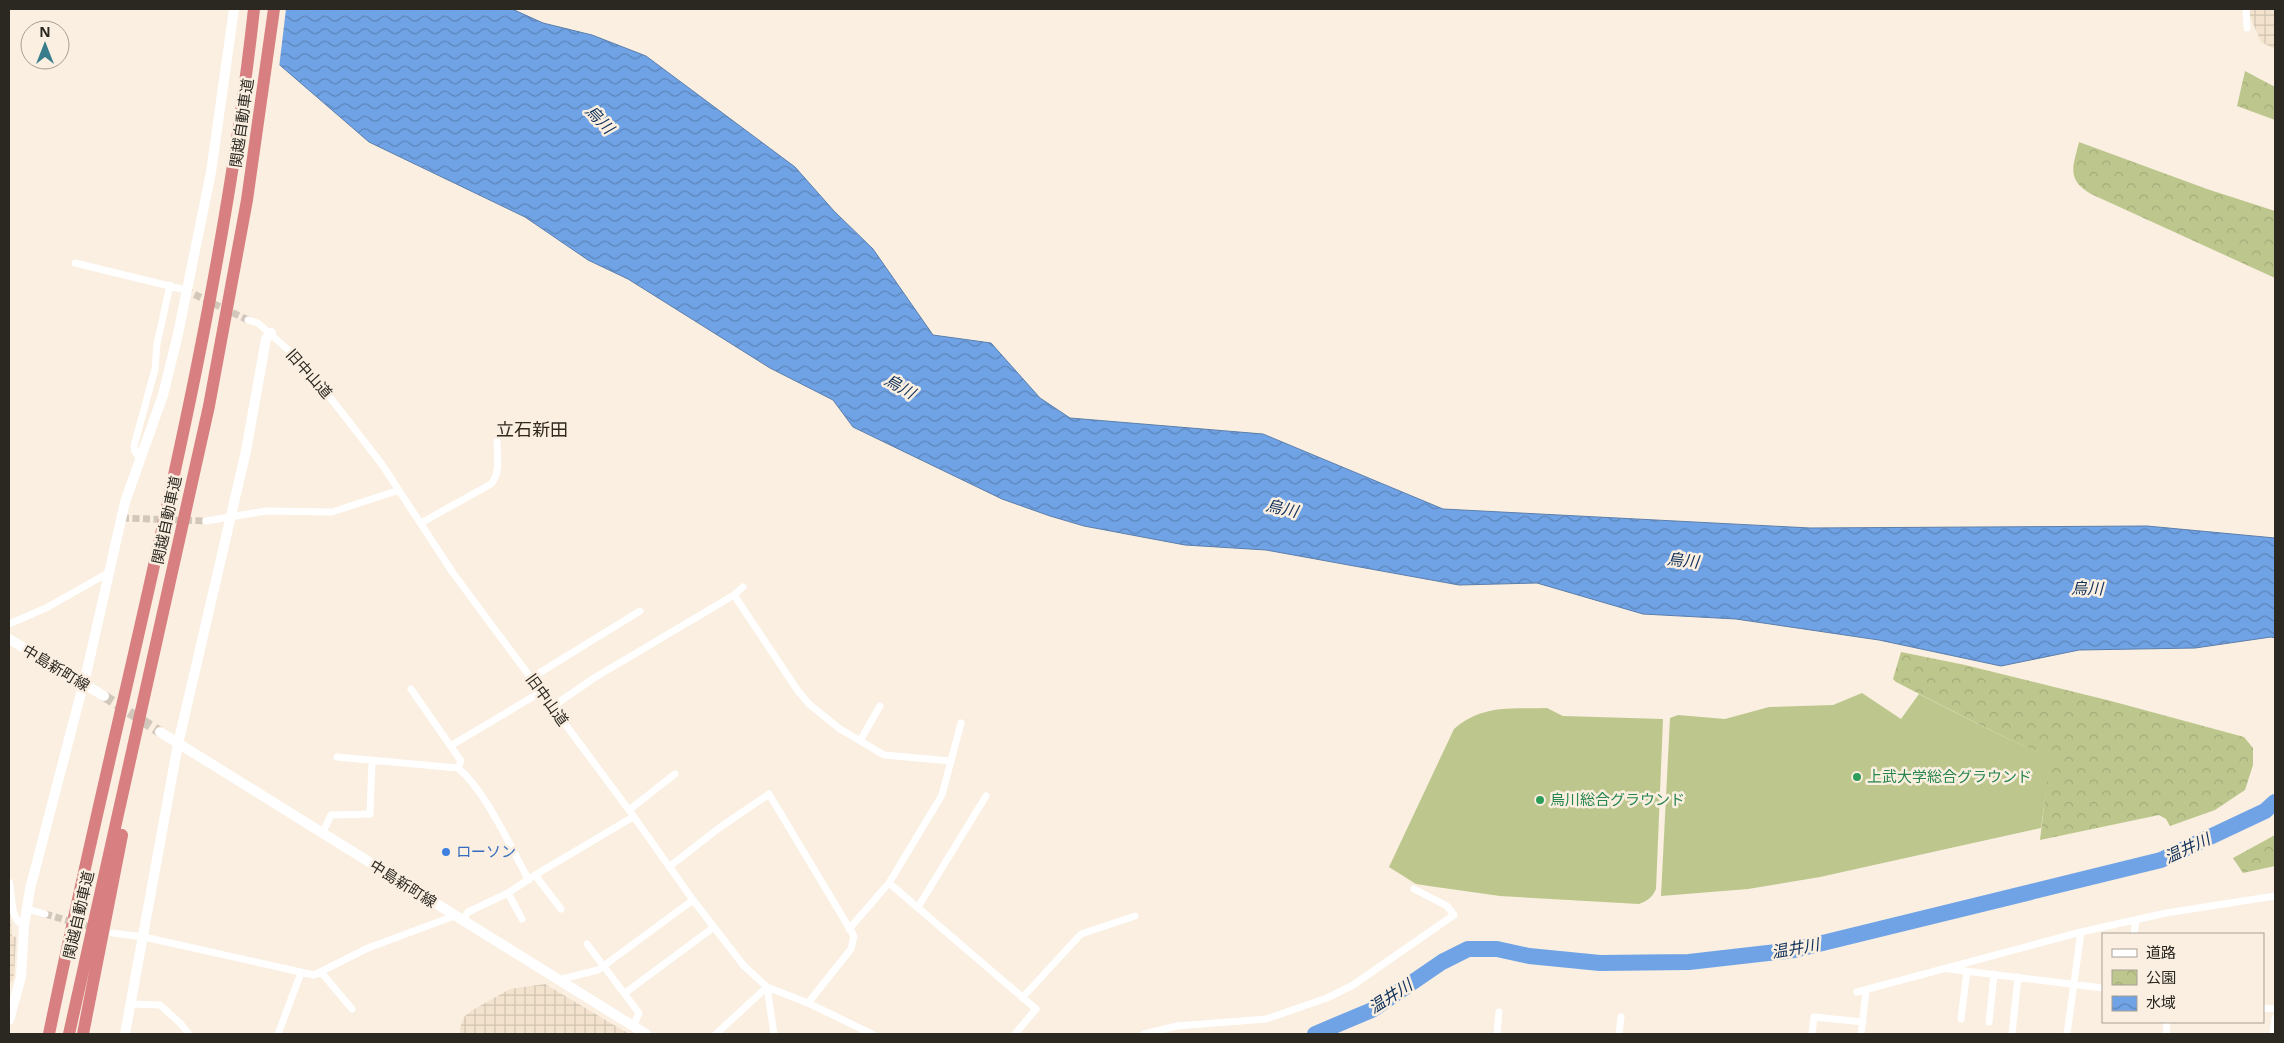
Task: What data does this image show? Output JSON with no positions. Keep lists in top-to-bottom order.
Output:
{
  "streets": {
    "highway": ["関越自動車道"],
    "street": ["旧中山道", "中島新町線"]
  },
  "districts": ["立石新田"],
  "water": ["烏川", "温井川"],
  "places": ["上武大学総合グラウンド", "烏川総合グラウンド", "ローソン"],
  "legend": ["道路", "公園", "水域"],
  "north": "top"
}
